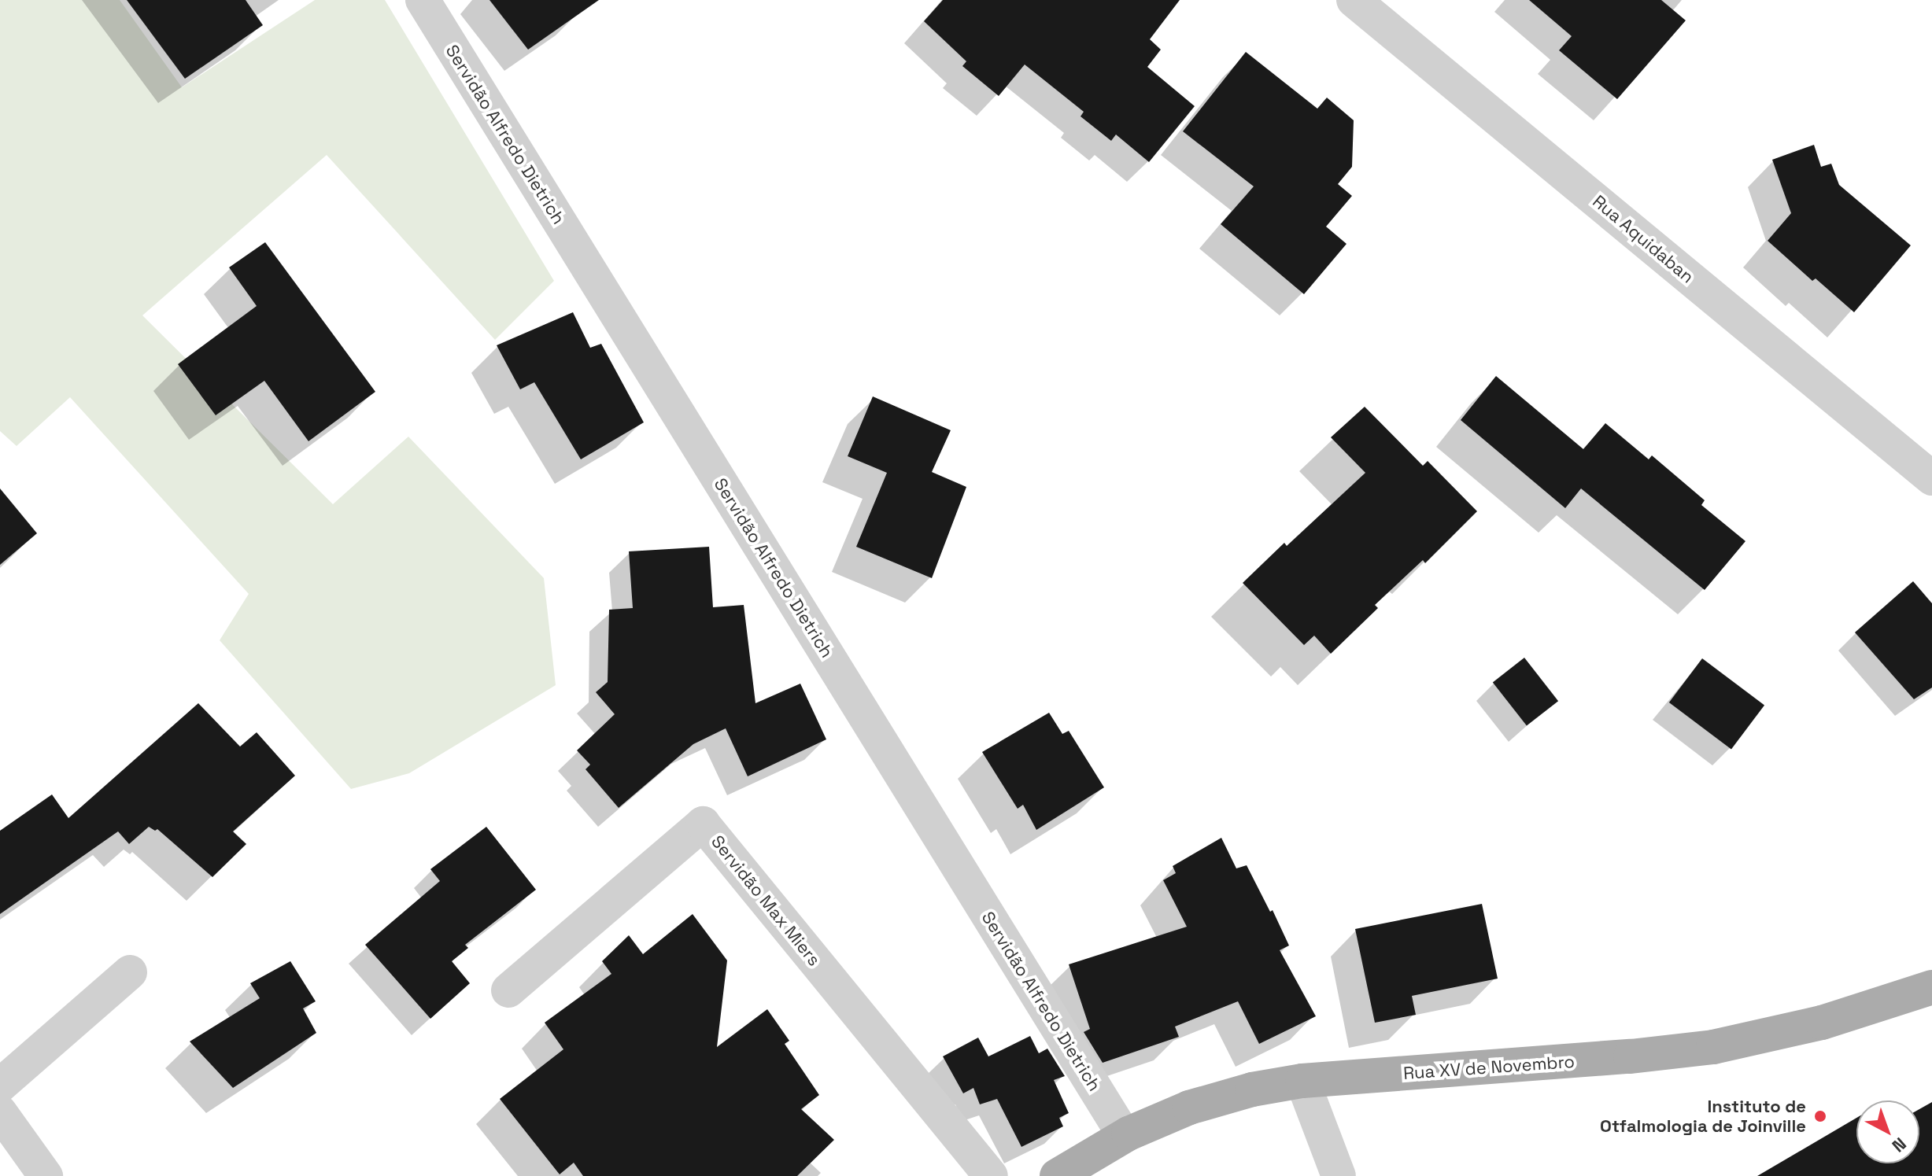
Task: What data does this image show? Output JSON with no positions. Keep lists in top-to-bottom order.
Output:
{
  "streets": {
    "main road": ["Rua XV de Novembro"],
    "street": ["Servidão Alfredo Dietrich", "Rua Aquidaban", "Servidão Max Miers"]
  },
  "crossings": [
    ["Servidão Alfredo Dietrich", "Rua XV de Novembro"]
  ],
  "places": ["Instituto de Otfalmologia de Joinville"],
  "north": "bottom right"
}
